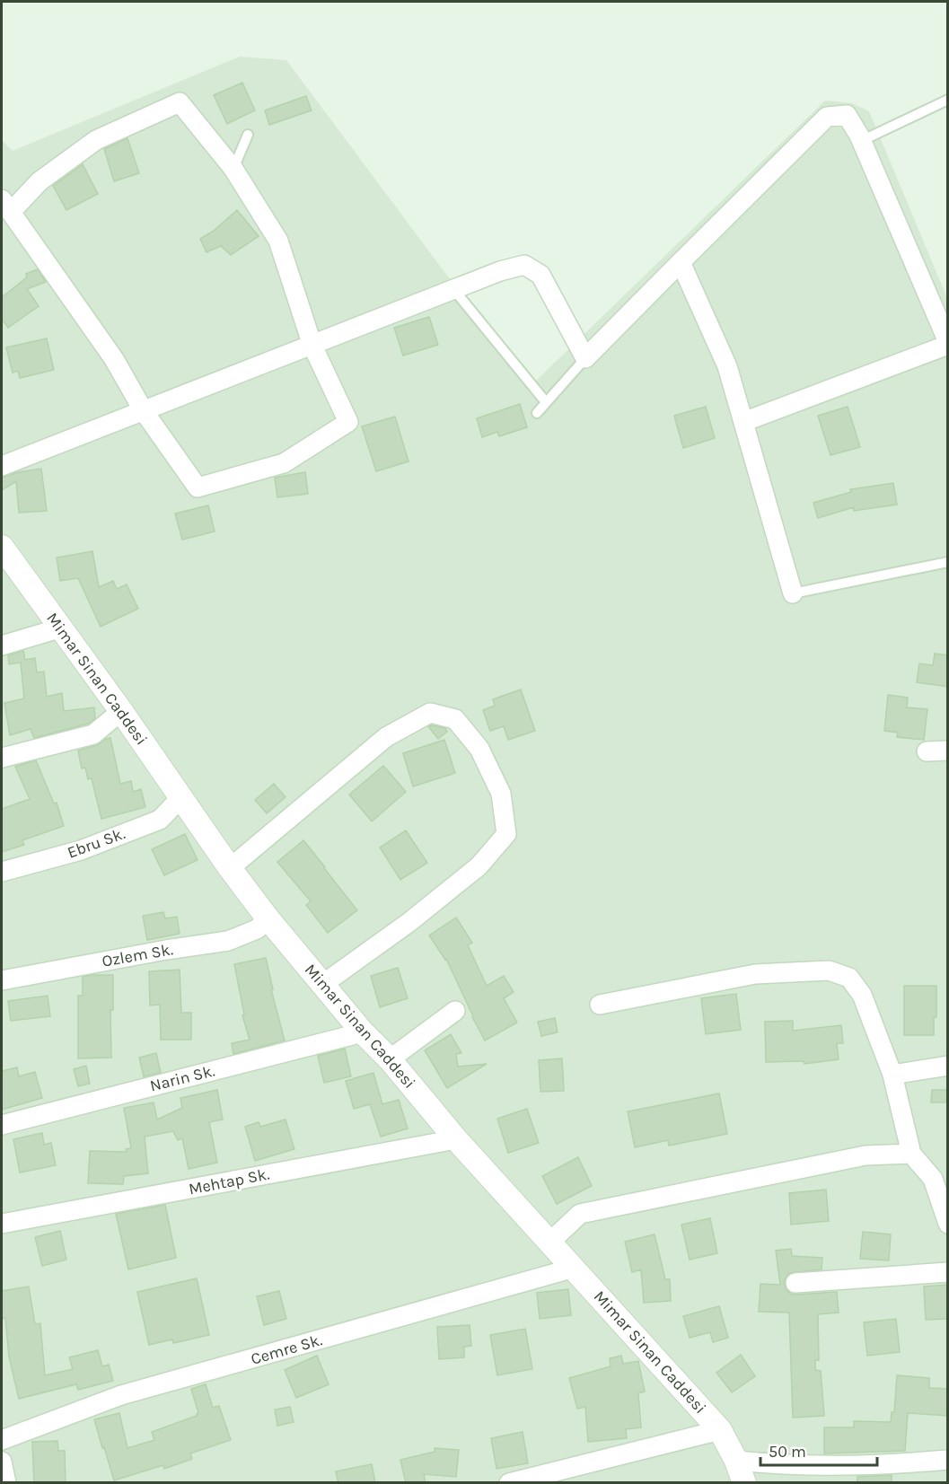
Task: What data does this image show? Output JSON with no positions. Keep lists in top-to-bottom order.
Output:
{
  "streets": {
    "street": [
      "Mimar Sinan Caddesi",
      "Ebru Sk.",
      "Ozlem Sk.",
      "Narin Sk.",
      "Mehtap Sk.",
      "Cemre Sk."
    ]
  },
  "crossings": [
    ["Mimar Sinan Caddesi", "Ebru Sk."],
    ["Mimar Sinan Caddesi", "Ozlem Sk."],
    ["Mimar Sinan Caddesi", "Narin Sk."],
    ["Mimar Sinan Caddesi", "Mehtap Sk."],
    ["Mimar Sinan Caddesi", "Cemre Sk."]
  ],
  "scale_bar": "50 m"
}
